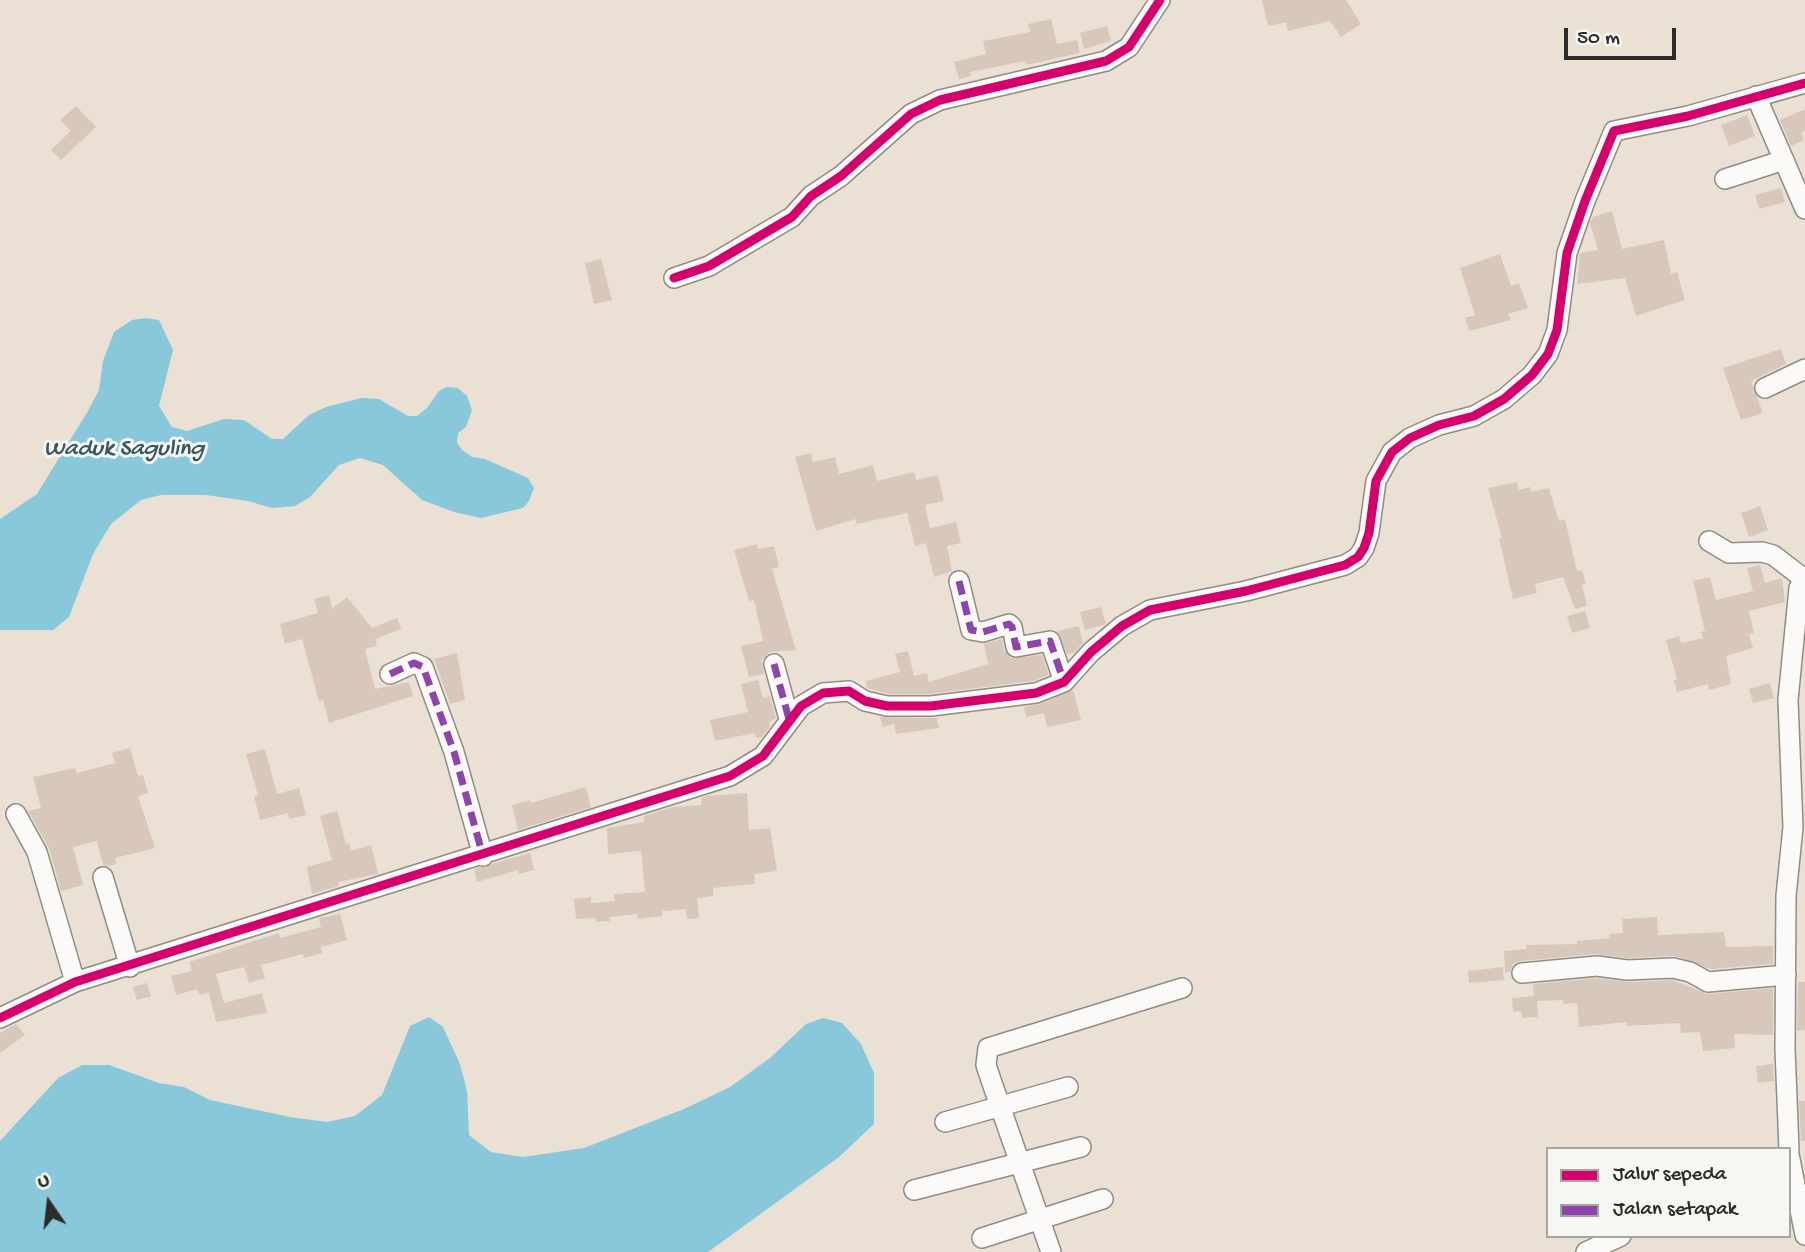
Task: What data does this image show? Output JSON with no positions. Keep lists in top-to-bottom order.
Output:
{
  "water": ["Waduk Saguling"],
  "legend": ["Jalur sepeda", "Jalan setapak"],
  "scale_bar": "50 m",
  "north": "top"
}
